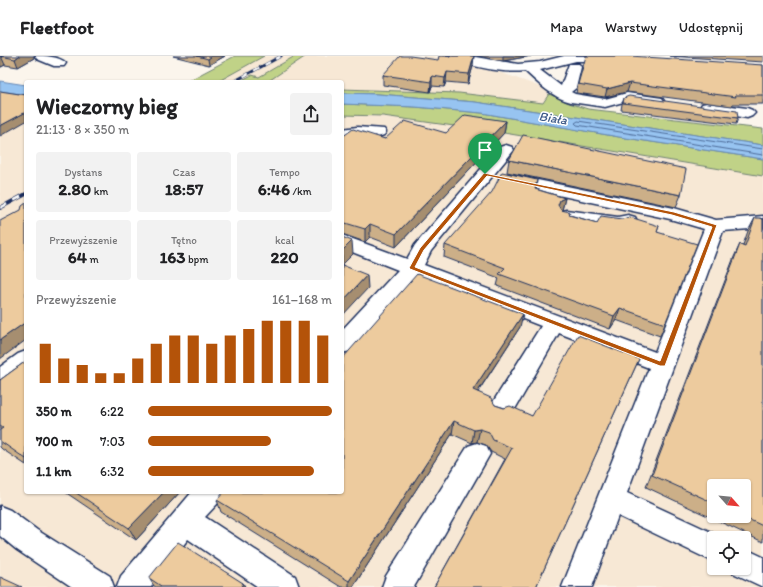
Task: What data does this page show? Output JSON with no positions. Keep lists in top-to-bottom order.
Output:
{
  "water": ["Biała"],
  "north": "bottom right",
  "page": {
    "header": "Fleetfoot",
    "nav": ["Mapa", "Warstwy", "Udostępnij"],
    "heading": ["Wieczorny bieg", "21:13 · 8 × 350 m"],
    "stats": [
      ["Dystans", "2.80 km"],
      ["Czas", "18:57"],
      ["Tempo", "6:46 /km"],
      ["Przewyższenie", "64 m"],
      ["Tętno", "163 bpm"],
      ["kcal", "220"]
    ],
    "chart": ["Przewyższenie", "161–168 m"],
    "list": [
      {
        "name": "350 m",
        "note": "6:22"
      },
      {
        "name": "700 m",
        "note": "7:03"
      },
      {
        "name": "1.1 km",
        "note": "6:32"
      }
    ]
  }
}
